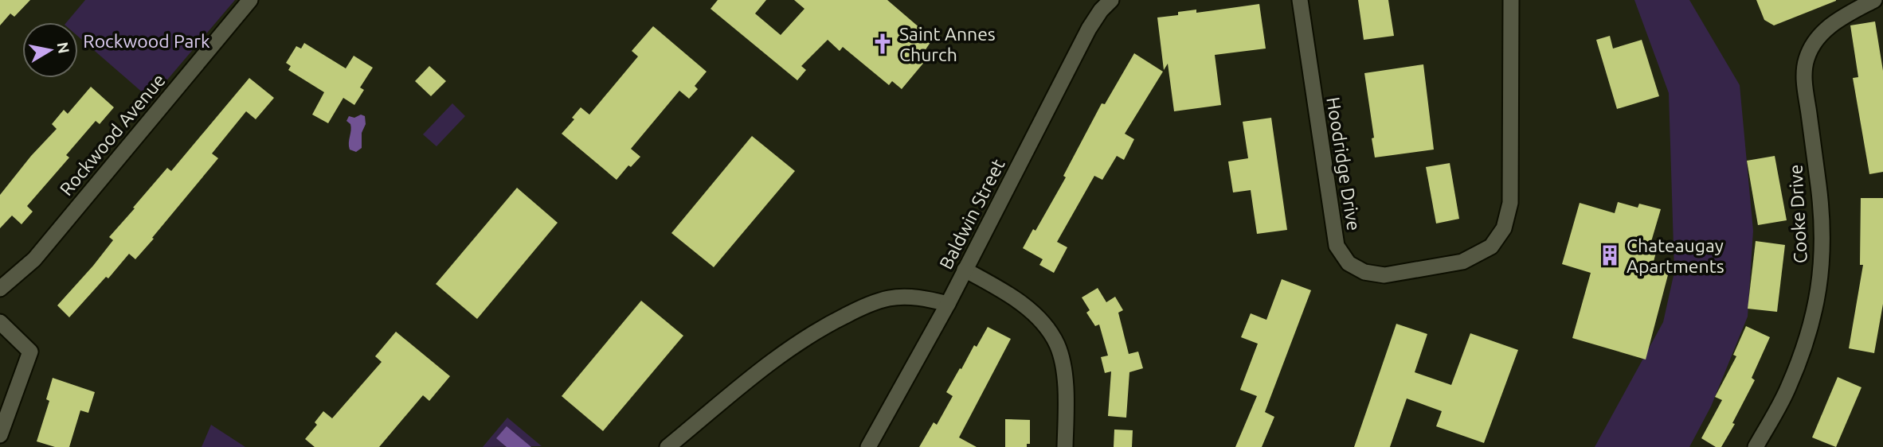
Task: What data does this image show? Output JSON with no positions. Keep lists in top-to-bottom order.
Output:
{
  "streets": {
    "street": [
      "Rockwood Avenue",
      "Hoodridge Drive",
      "Baldwin Street",
      "Cooke Drive"
    ]
  },
  "parks": ["Rockwood Park"],
  "places": {
    "church": ["Saint Annes Church"],
    "building": ["Chateaugay Apartments"]
  },
  "north": "right"
}
